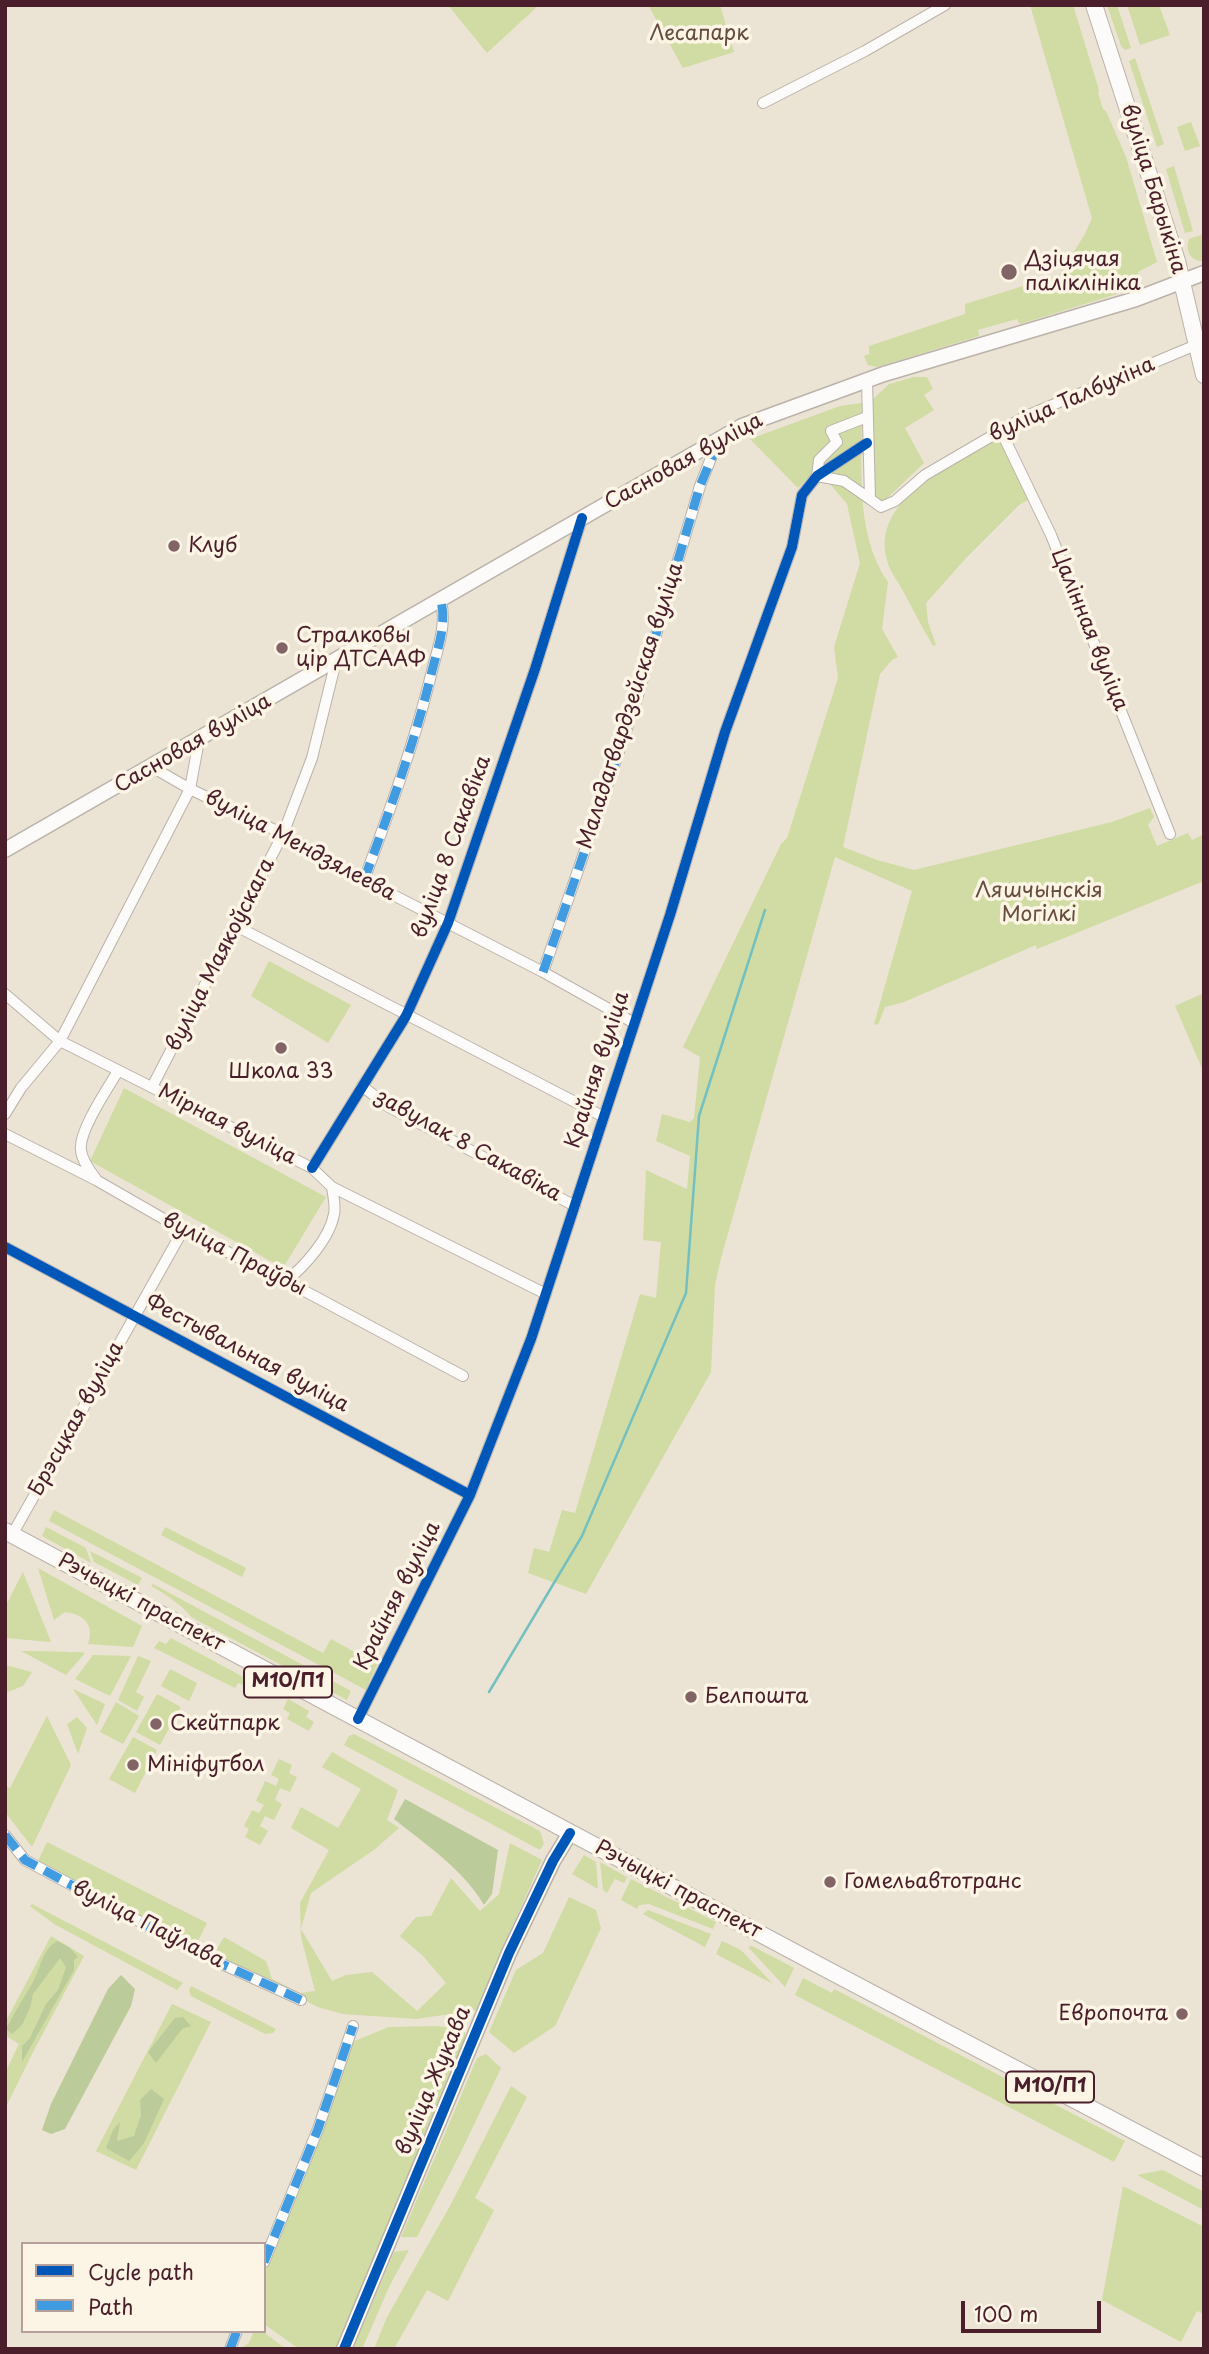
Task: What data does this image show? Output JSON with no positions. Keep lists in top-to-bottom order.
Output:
{
  "streets": {
    "main road": [
      "вуліца Барыкіна",
      "Сасновая вуліца",
      "Рэчыцкі праспект",
      "М10/П1",
      "вуліца Жукава"
    ],
    "street": [
      "вуліца Талбухіна",
      "Цалінная вуліца",
      "Маладагвардзейская вуліца",
      "вуліца Мендзялеева",
      "вуліца 8 Сакавіка",
      "вуліца Маякоўскага",
      "Крайняя вуліца",
      "Мірная вуліца",
      "завулак 8 Сакавіка",
      "вуліца Праўды",
      "Фестывальная вуліца",
      "Брэсцкая вуліца",
      "вуліца Паўлава"
    ]
  },
  "crossings": [
    ["вуліца Барыкіна", "вуліца Талбухіна"],
    ["вуліца Барыкіна", "Сасновая вуліца"],
    ["вуліца Талбухіна", "Цалінная вуліца"],
    ["Сасновая вуліца", "Маладагвардзейская вуліца"],
    ["Сасновая вуліца", "вуліца Мендзялеева"],
    ["Сасновая вуліца", "вуліца 8 Сакавіка"],
    ["Сасновая вуліца", "вуліца Маякоўскага"],
    ["Маладагвардзейская вуліца", "вуліца Мендзялеева"],
    ["вуліца Мендзялеева", "вуліца 8 Сакавіка"],
    ["вуліца Мендзялеева", "вуліца Маякоўскага"],
    ["вуліца Мендзялеева", "Крайняя вуліца"],
    ["вуліца 8 Сакавіка", "Мірная вуліца"],
    ["вуліца 8 Сакавіка", "завулак 8 Сакавіка"],
    ["вуліца Маякоўскага", "Мірная вуліца"],
    ["Крайняя вуліца", "Мірная вуліца"],
    ["Крайняя вуліца", "завулак 8 Сакавіка"],
    ["Крайняя вуліца", "Фестывальная вуліца"],
    ["Крайняя вуліца", "Рэчыцкі праспект"],
    ["вуліца Праўды", "Брэсцкая вуліца"],
    ["Фестывальная вуліца", "Брэсцкая вуліца"],
    ["Брэсцкая вуліца", "Рэчыцкі праспект"],
    ["Рэчыцкі праспект", "вуліца Жукава"]
  ],
  "parks": ["Лесапарк", "Ляшчынскія Могілкі"],
  "places": [
    "Дзіцячая паліклініка",
    "Клуб",
    "Стралковы цір ДТСААФ",
    "Школа 33",
    "Белпошта",
    "Скейтпарк",
    "Мініфутбол",
    "Гомельавтотранс",
    "Европочта"
  ],
  "legend": ["Cycle path", "Path"],
  "scale_bar": "100 m"
}
